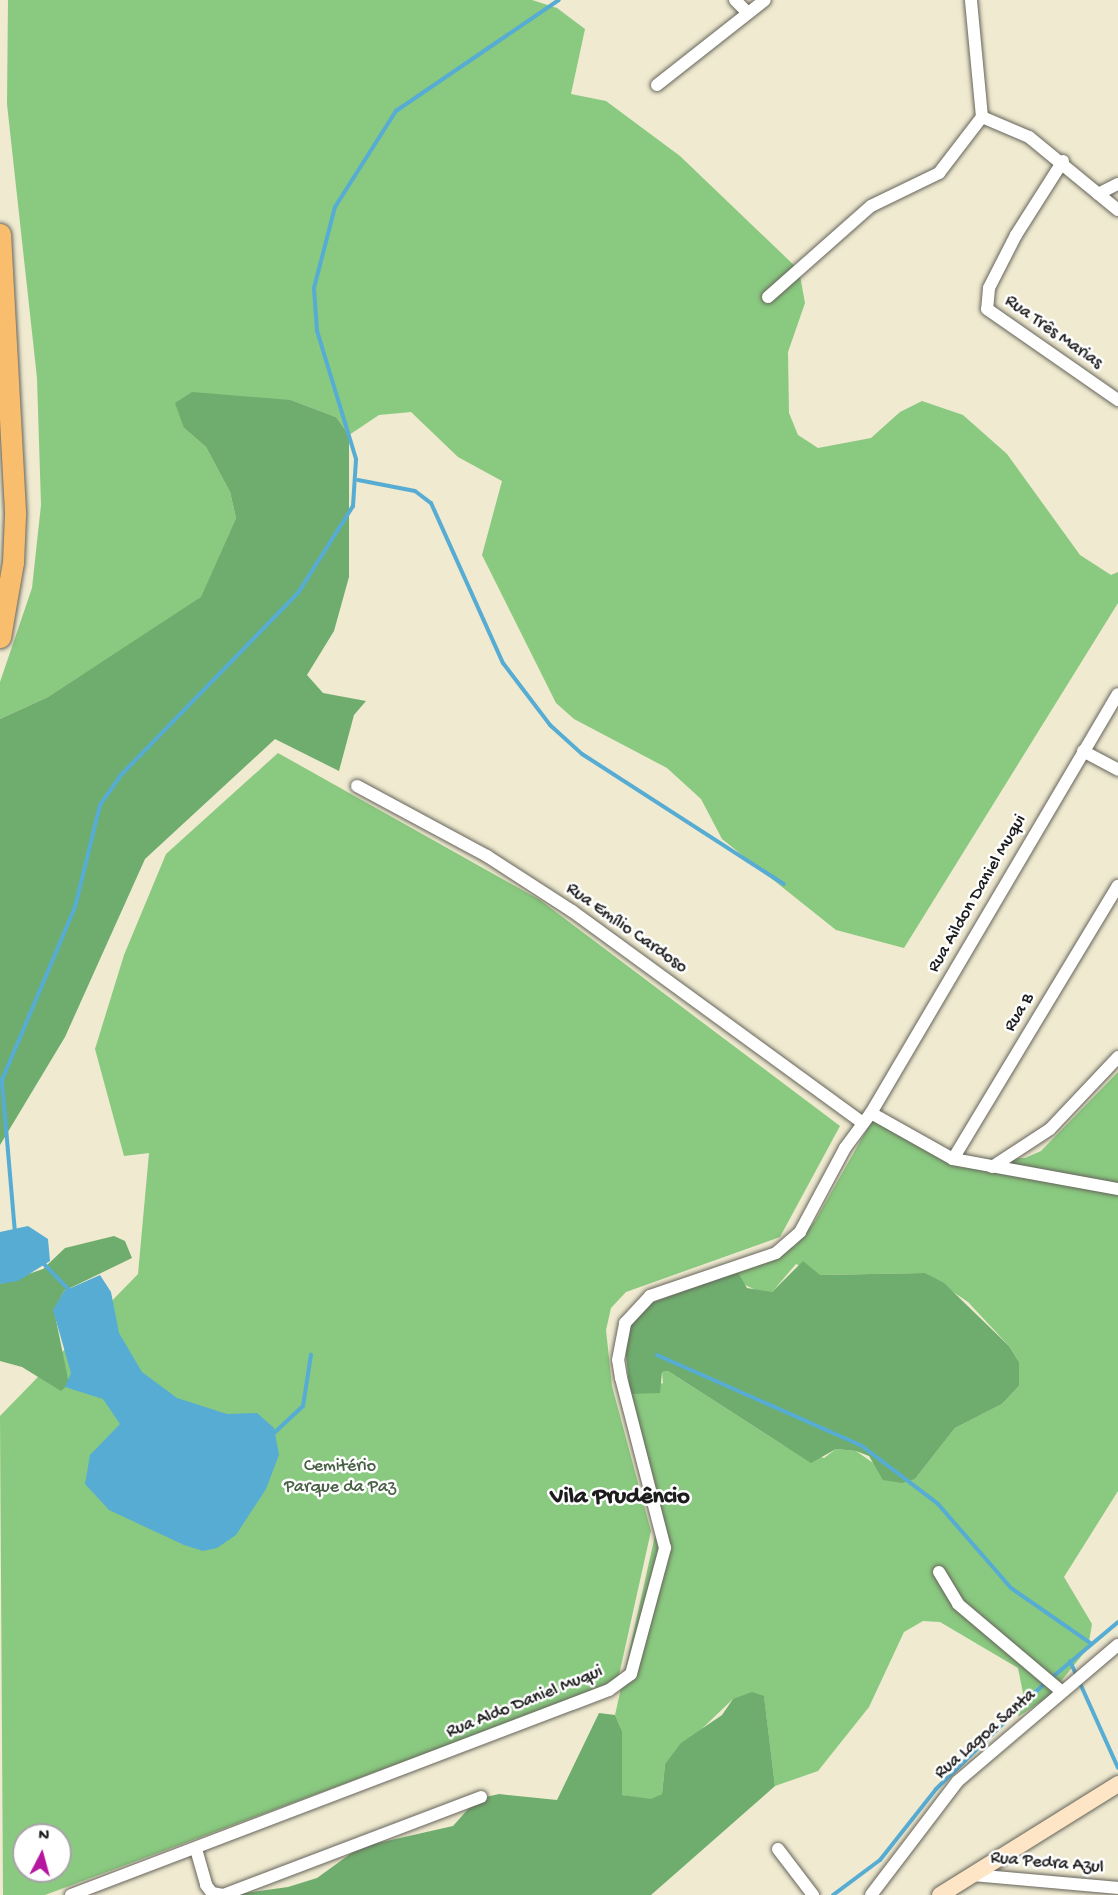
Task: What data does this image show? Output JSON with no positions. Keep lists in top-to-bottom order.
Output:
{
  "streets": {
    "street": [
      "Rua Três Marias",
      "Rua Aildon Daniel Muqui",
      "Rua Emílio Cardoso",
      "Rua B",
      "Rua Aldo Daniel Muqui",
      "Rua Lagoa Santa",
      "Rua Pedra Azul"
    ]
  },
  "crossings": [
    ["Rua Aildon Daniel Muqui", "Rua Aldo Daniel Muqui"],
    ["Rua Emílio Cardoso", "Rua Aldo Daniel Muqui"]
  ],
  "districts": ["Vila Prudêncio"],
  "parks": ["Cemitério Parque da Paz"],
  "north": "top"
}
